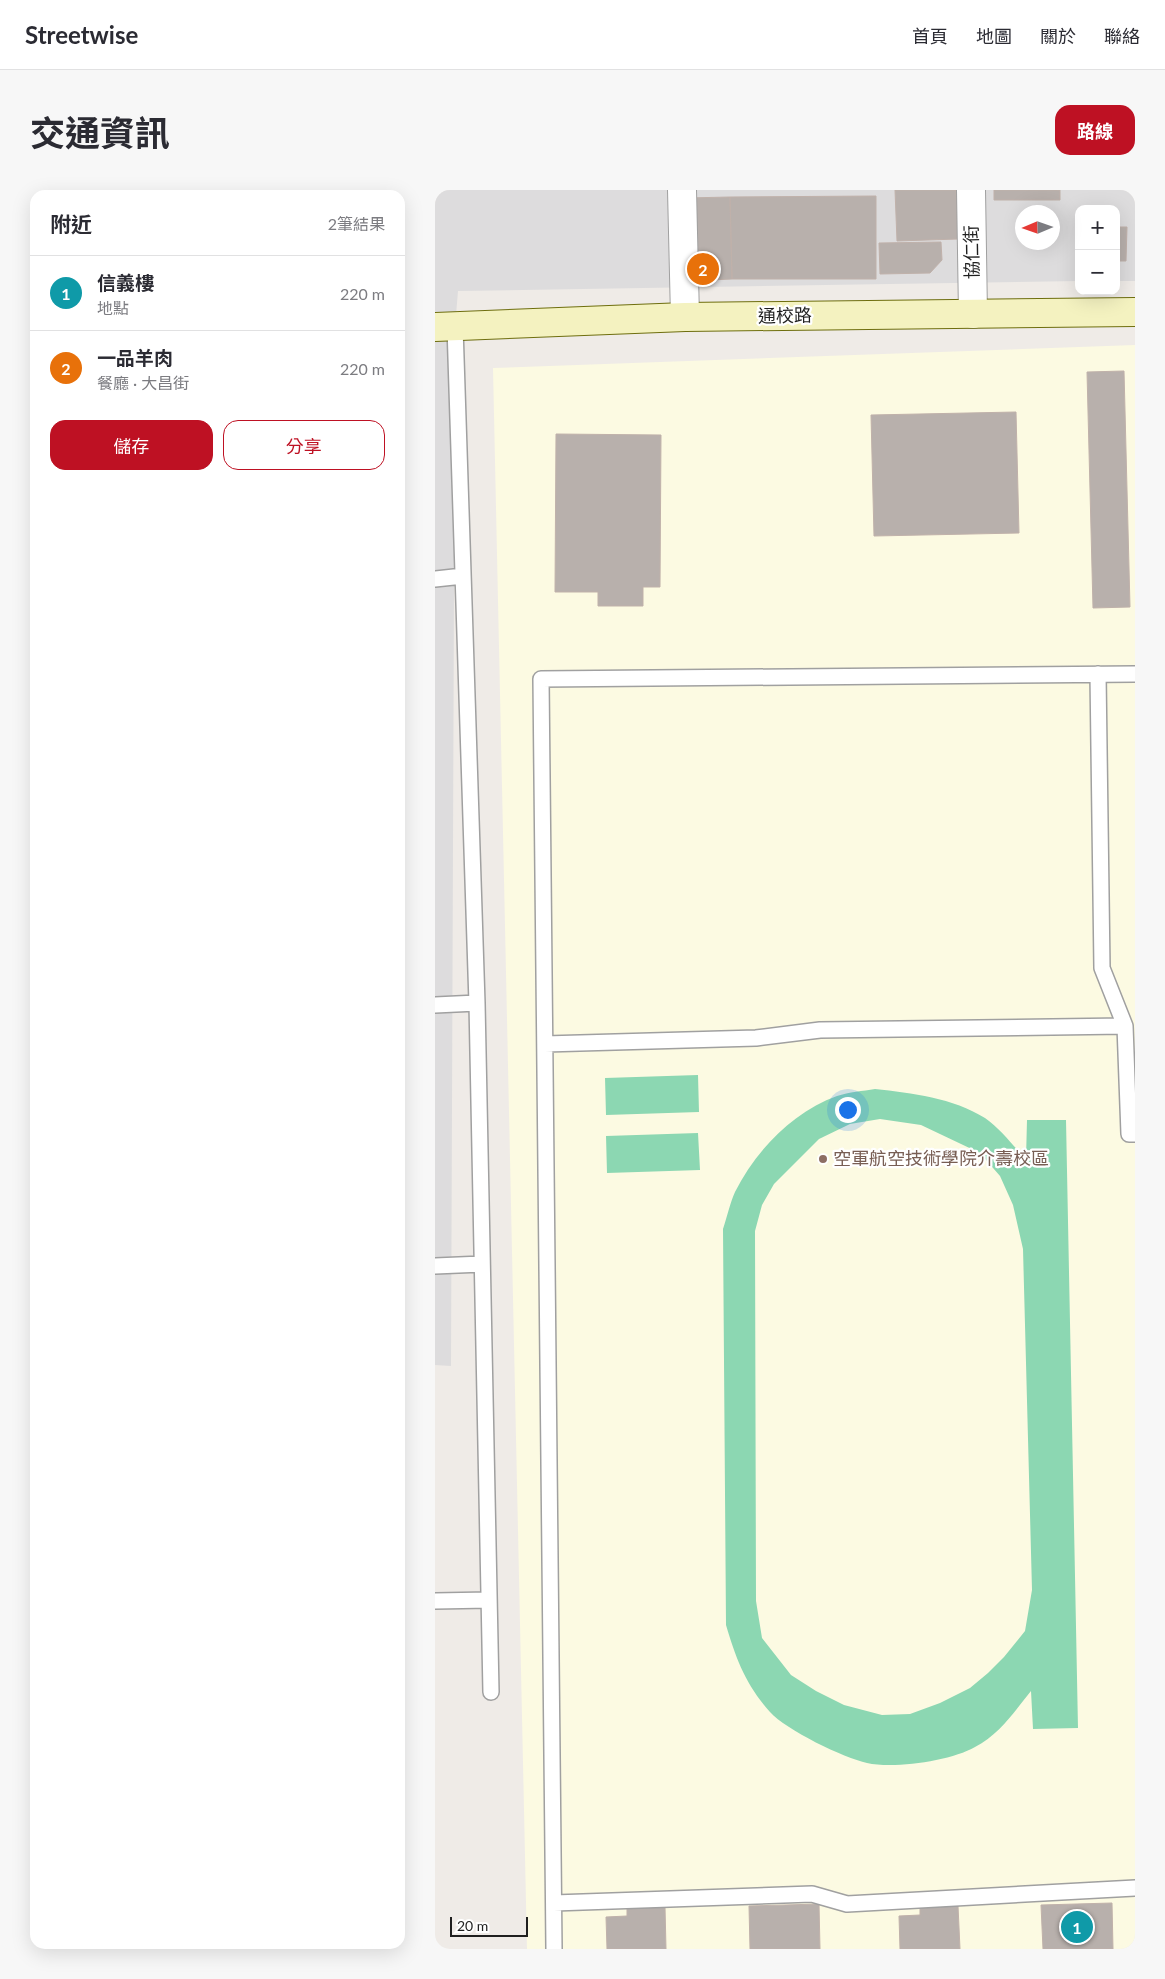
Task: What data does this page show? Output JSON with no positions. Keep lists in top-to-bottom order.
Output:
{
  "streets": {
    "street": ["協仁街", "通校路"]
  },
  "crossings": [
    ["協仁街", "通校路"]
  ],
  "places": ["空軍航空技術學院介壽校區"],
  "scale_bar": "20 m",
  "north": "left",
  "page": {
    "header": "Streetwise",
    "nav": [
      "首頁",
      "地圖",
      "關於",
      "聯絡"
    ],
    "title": "交通資訊",
    "buttons": [
      "路線",
      ["儲存", "分享"]
    ],
    "heading": ["附近", "2筆結果"],
    "map_buttons": ["+", "−"],
    "pins": ["2", "1"],
    "list": [
      {
        "mark": "1",
        "name": "信義樓",
        "note": "地點",
        "value": "220 m"
      },
      {
        "mark": "2",
        "name": "一品羊肉",
        "note": "餐廳 · 大昌街",
        "value": "220 m"
      }
    ],
    "scale": "20 m"
  }
}
